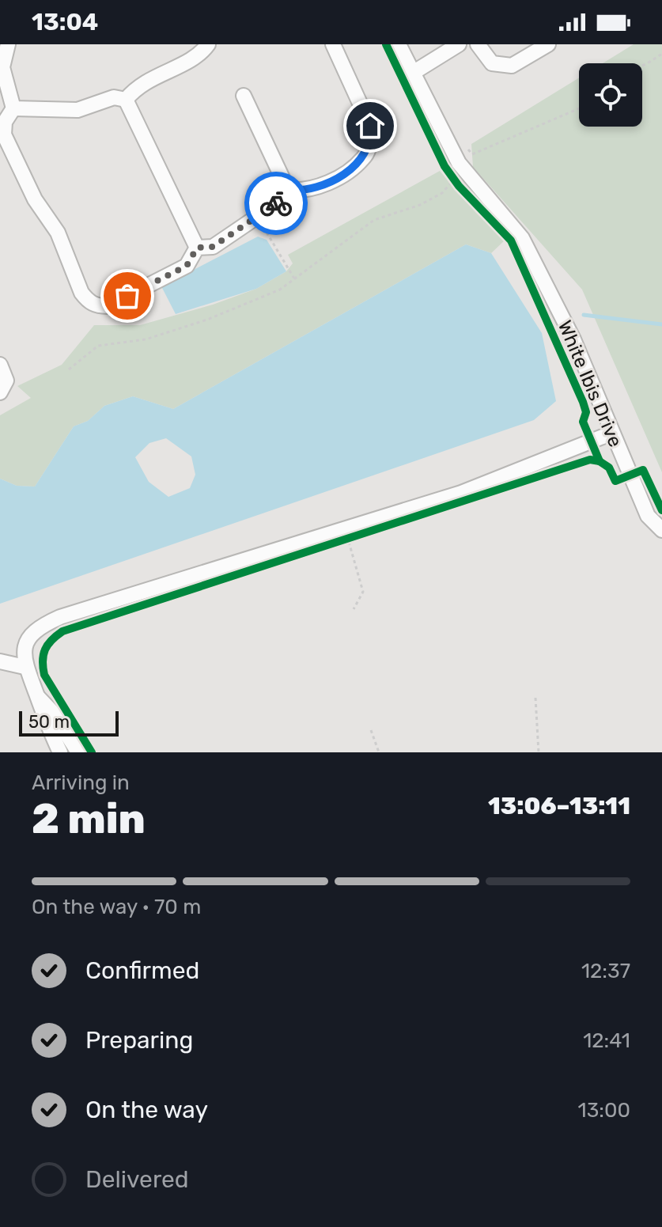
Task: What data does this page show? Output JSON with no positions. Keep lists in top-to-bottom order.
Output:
{
  "streets": {
    "street": ["White Ibis Drive"]
  },
  "scale_bar": "50 m",
  "page": {
    "status": "13:04",
    "scale": "50 m",
    "heading": ["2 min", "Arriving in", "13:06–13:11"],
    "bar": "On the way · 70 m",
    "list": [
      ["Confirmed", "12:37"],
      ["Preparing", "12:41"],
      ["On the way", "13:00"],
      "Delivered"
    ]
  }
}
